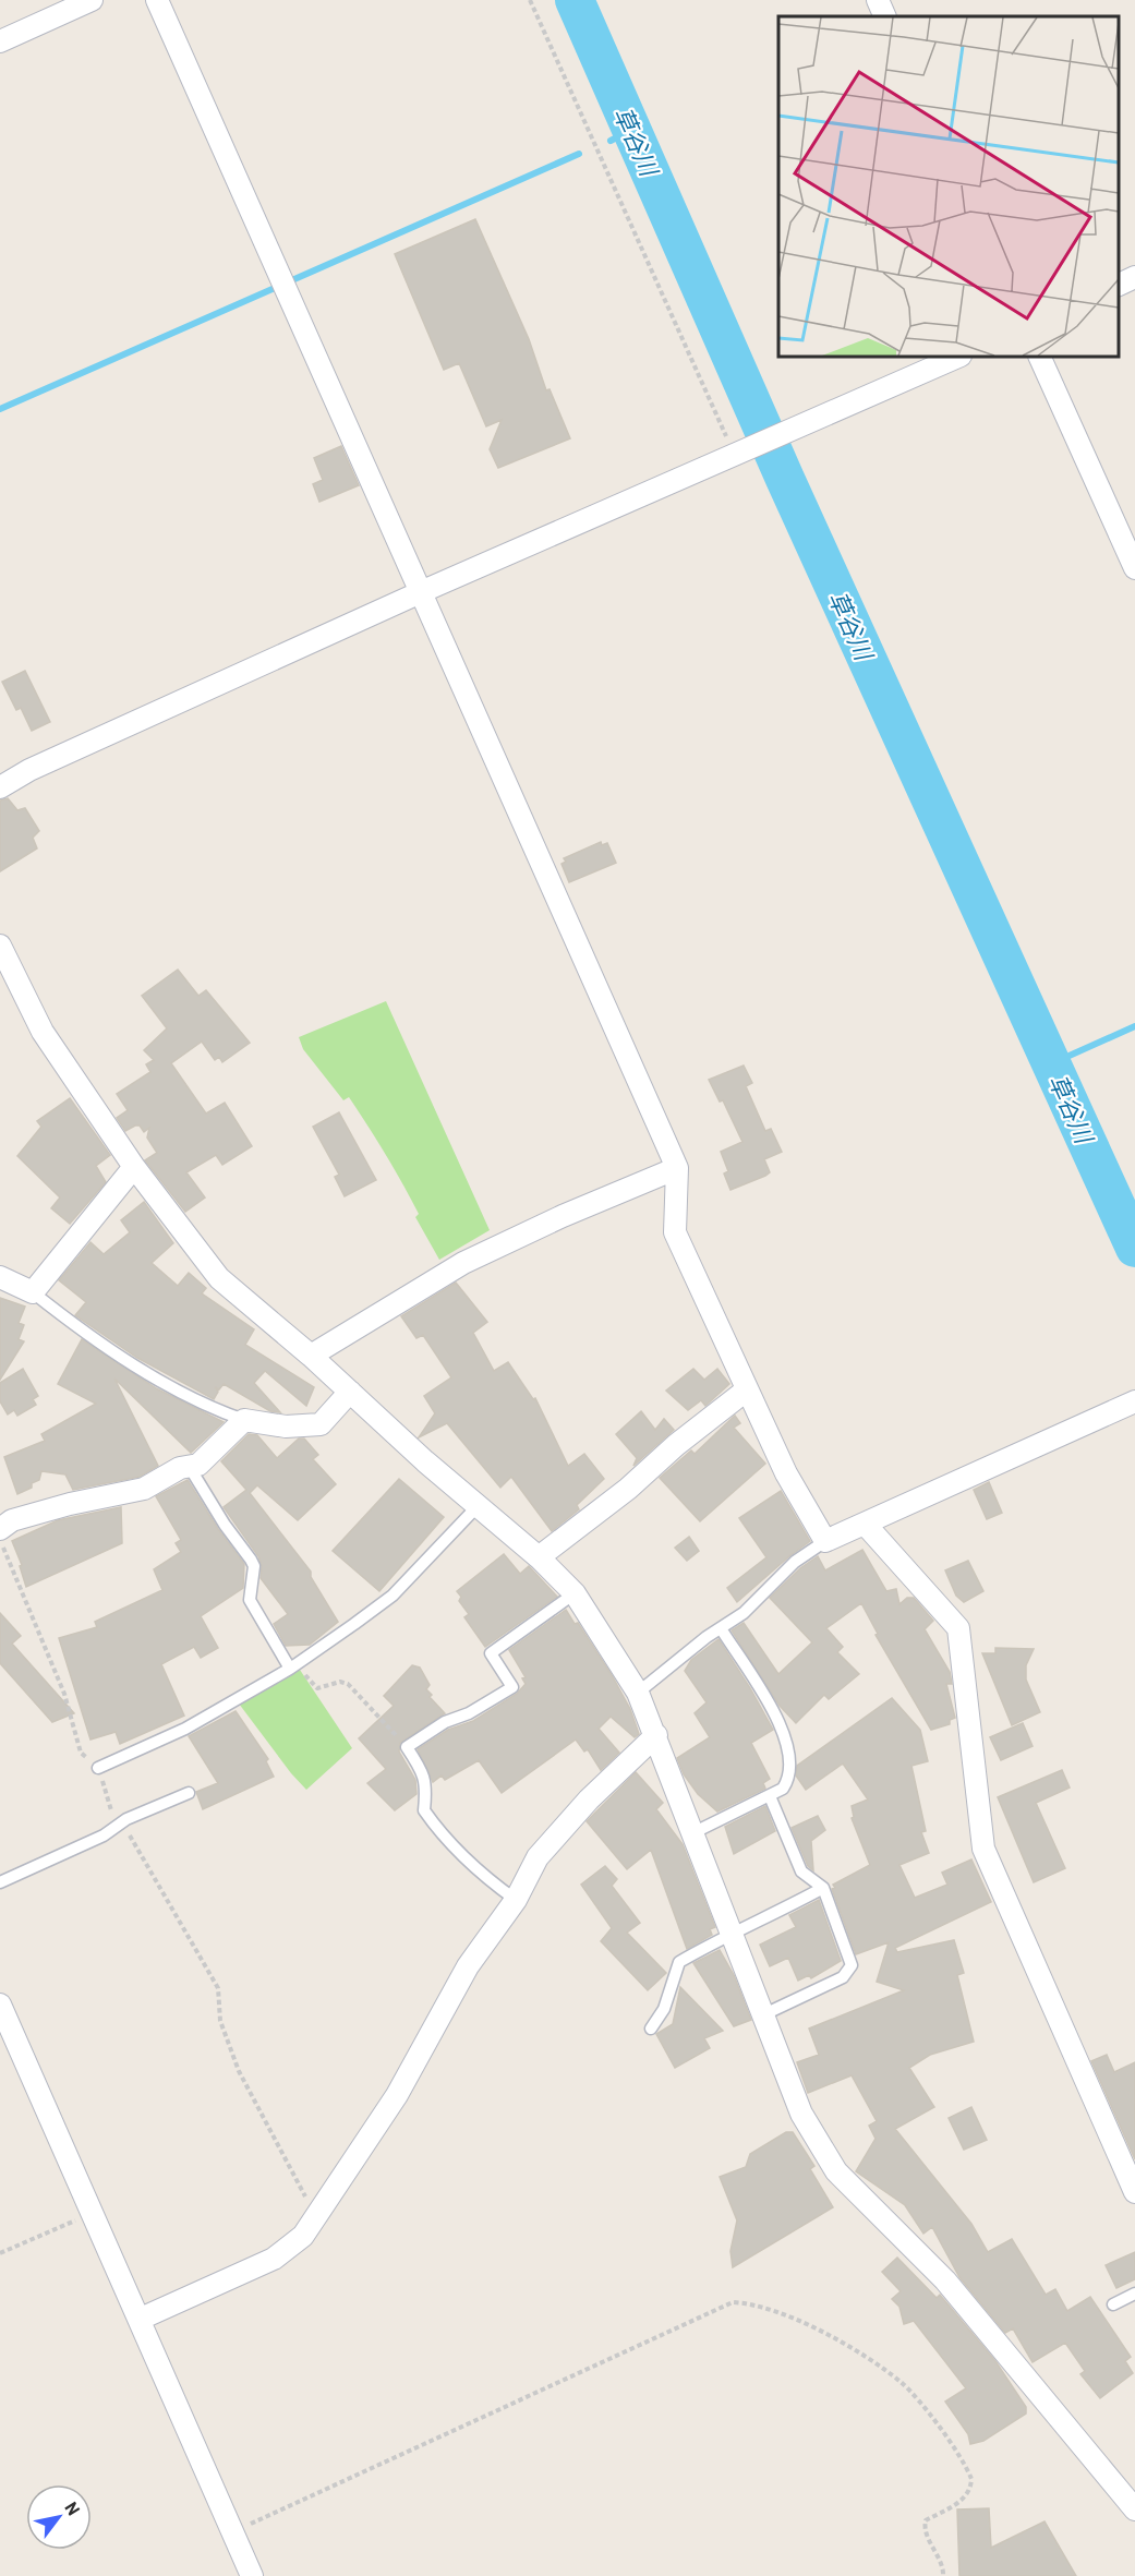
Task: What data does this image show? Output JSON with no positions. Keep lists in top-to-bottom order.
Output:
{
  "water": ["草谷川"],
  "north": "top right"
}
